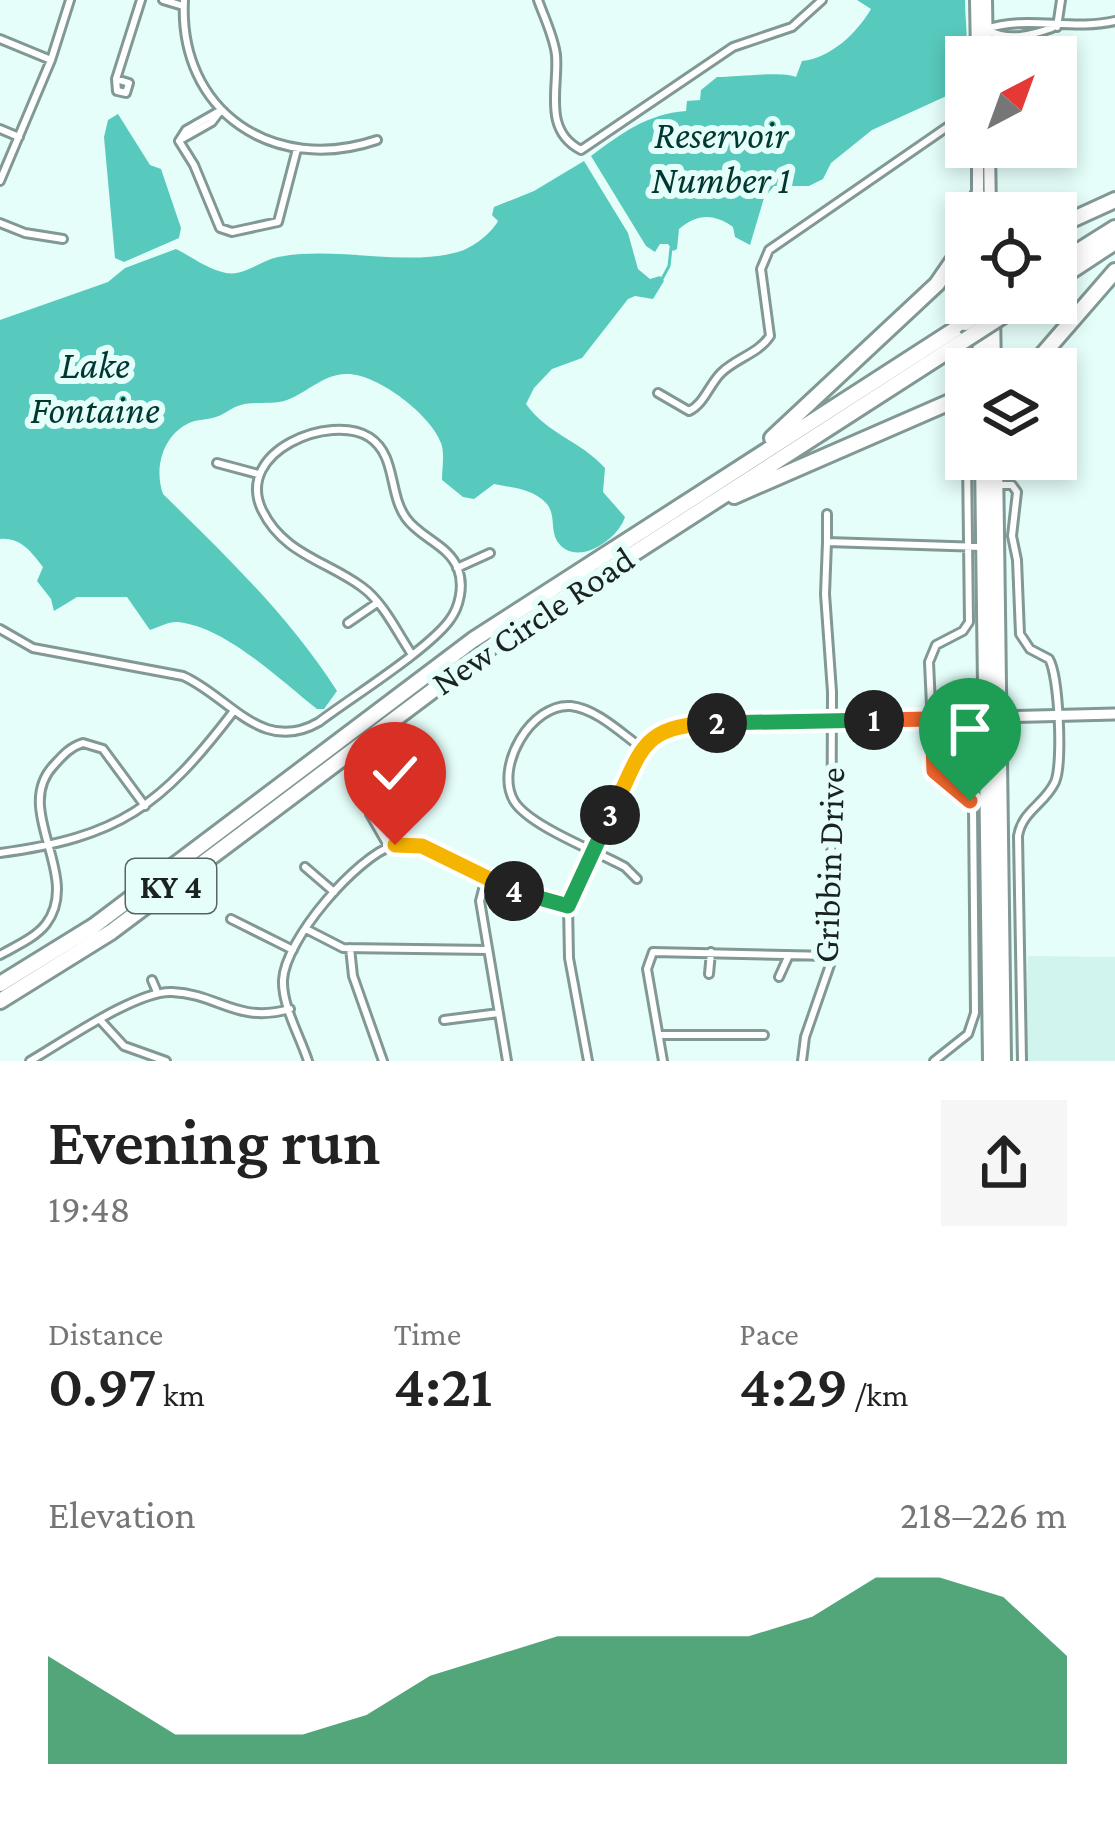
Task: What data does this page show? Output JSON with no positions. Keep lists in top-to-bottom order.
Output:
{
  "streets": {
    "highway": ["New Circle Road", "KY 4"],
    "street": ["Gribbin Drive"]
  },
  "water": ["Reservoir Number 1", "Lake Fontaine"],
  "north": "top right",
  "page": {
    "pins": [
      "1",
      "2",
      "3",
      "4"
    ],
    "heading": ["Evening run", "19:48"],
    "stats": [
      ["Distance", "0.97 km"],
      ["Time", "4:21"],
      ["Pace", "4:29 /km"]
    ],
    "chart": ["Elevation", "218–226 m"]
  }
}
